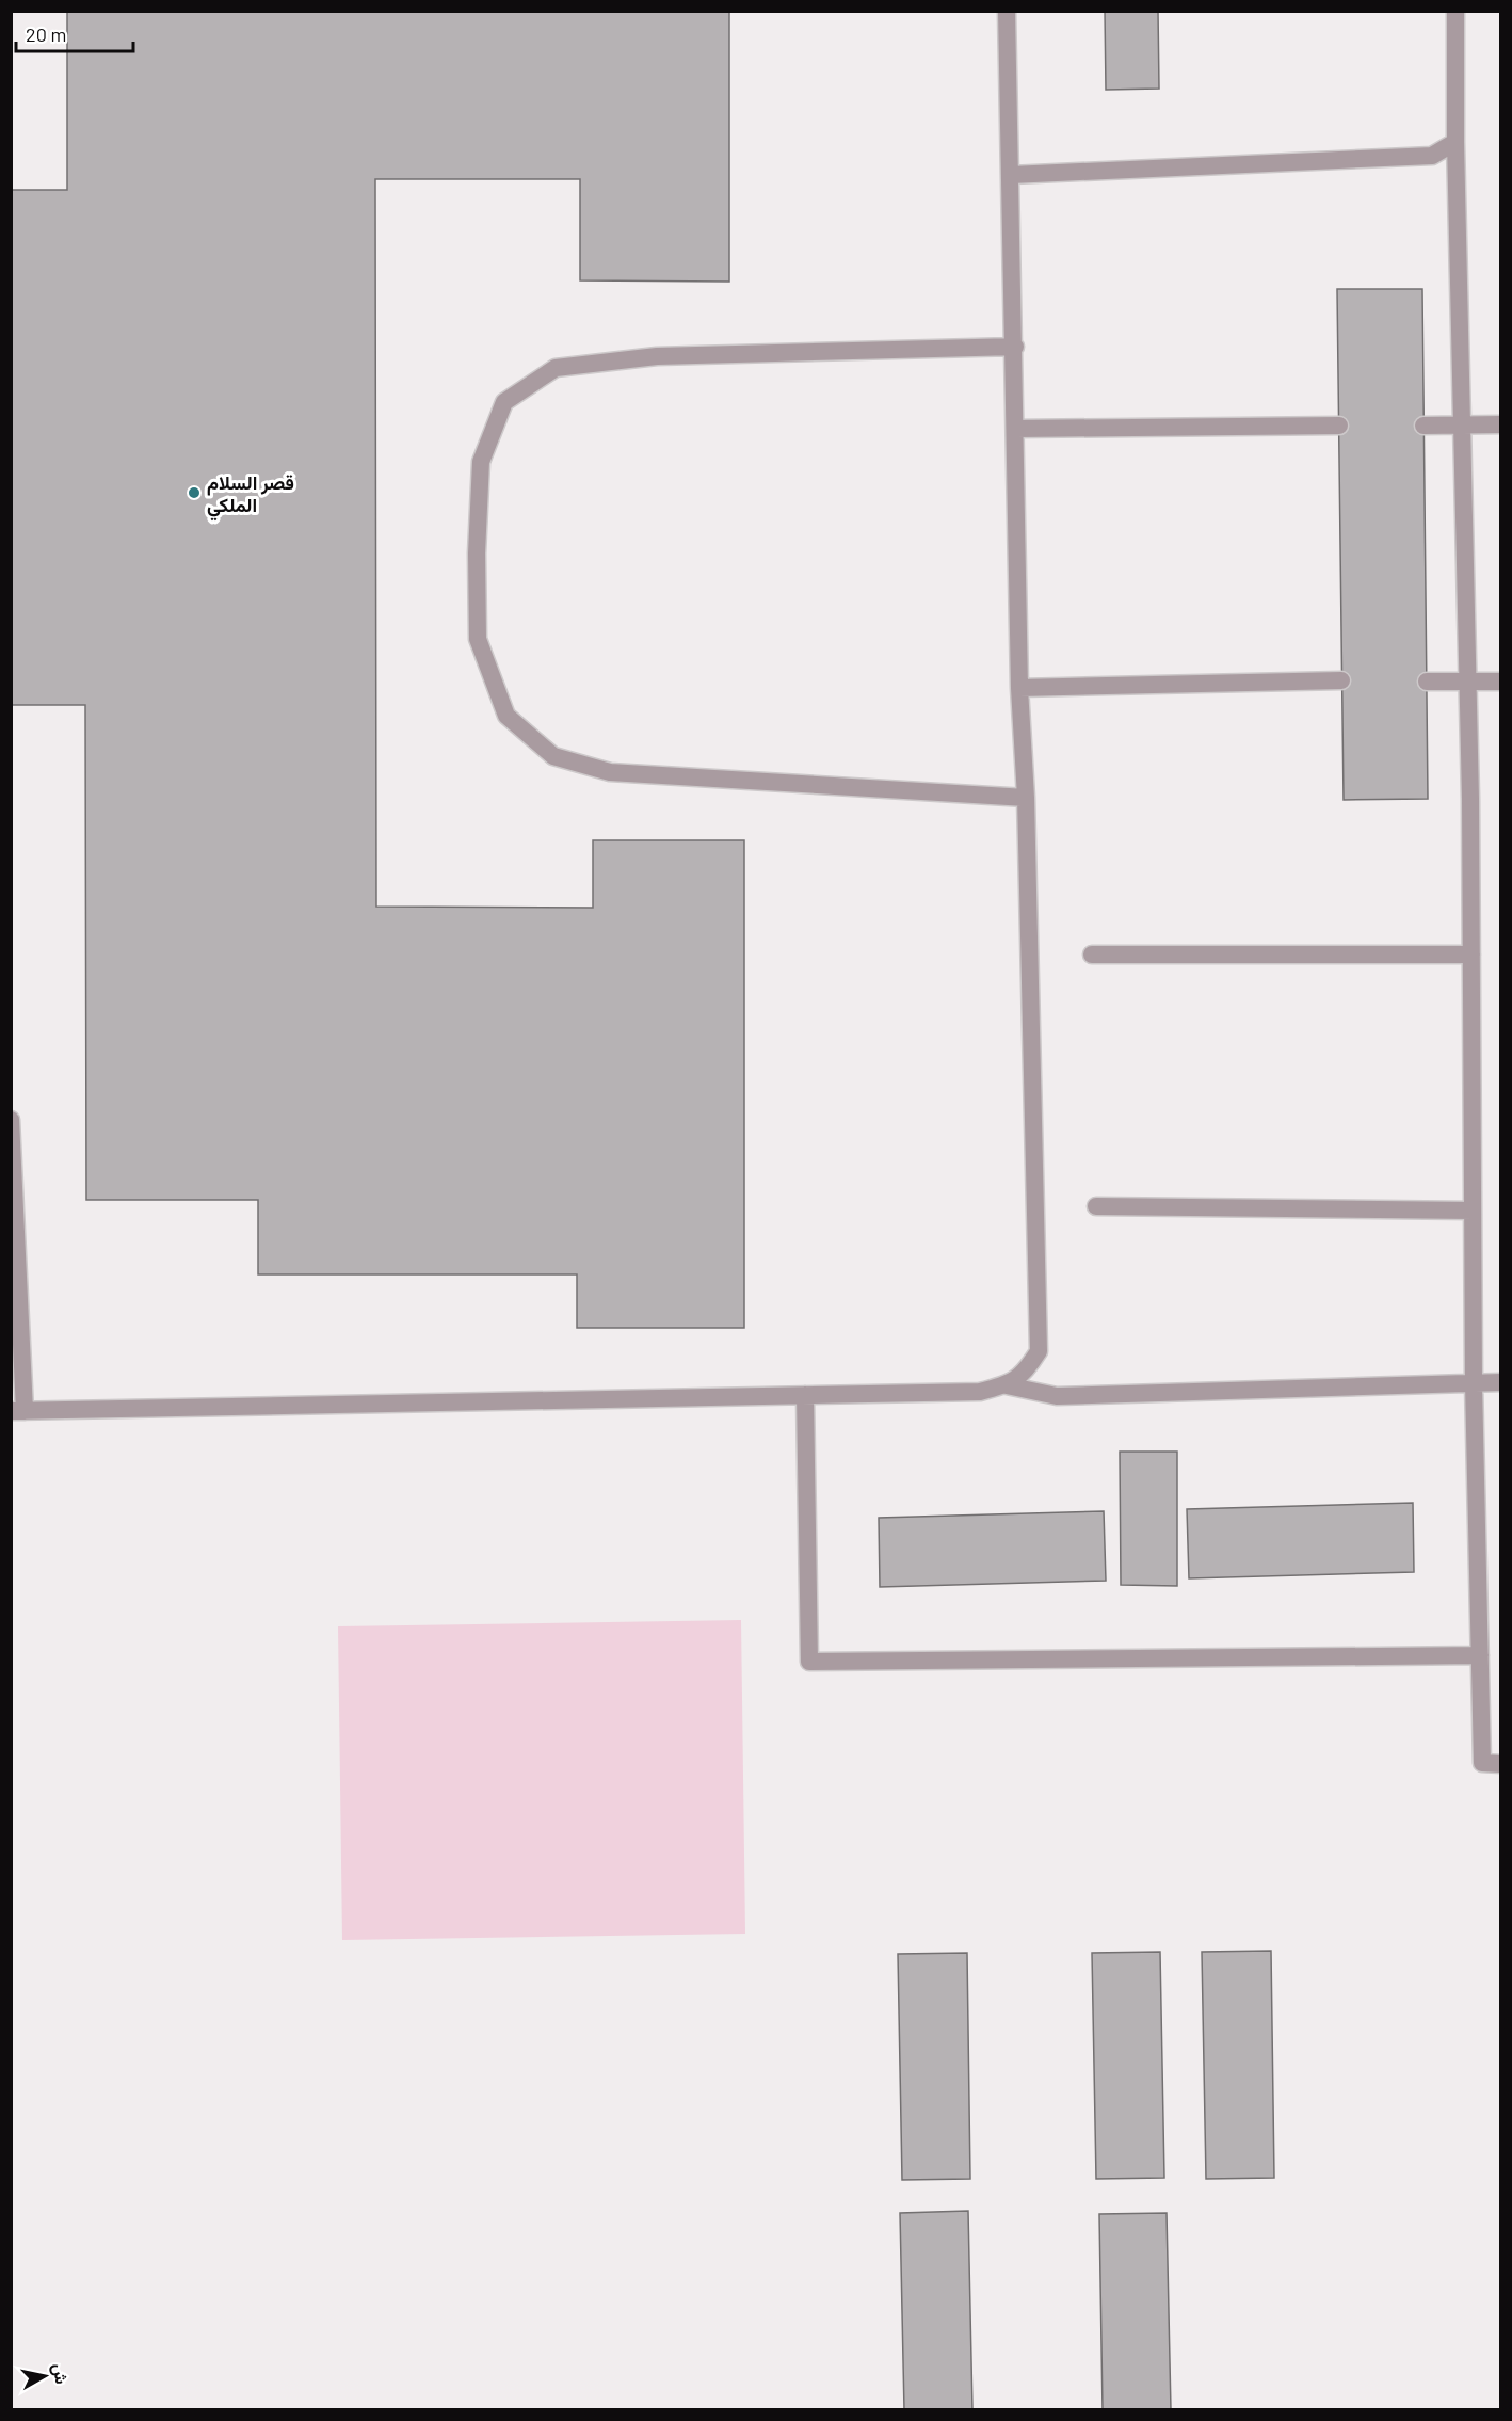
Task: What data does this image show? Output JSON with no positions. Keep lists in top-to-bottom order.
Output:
{
  "places": ["قصر السلام الملكي"],
  "scale_bar": "20 m",
  "north": "right"
}
